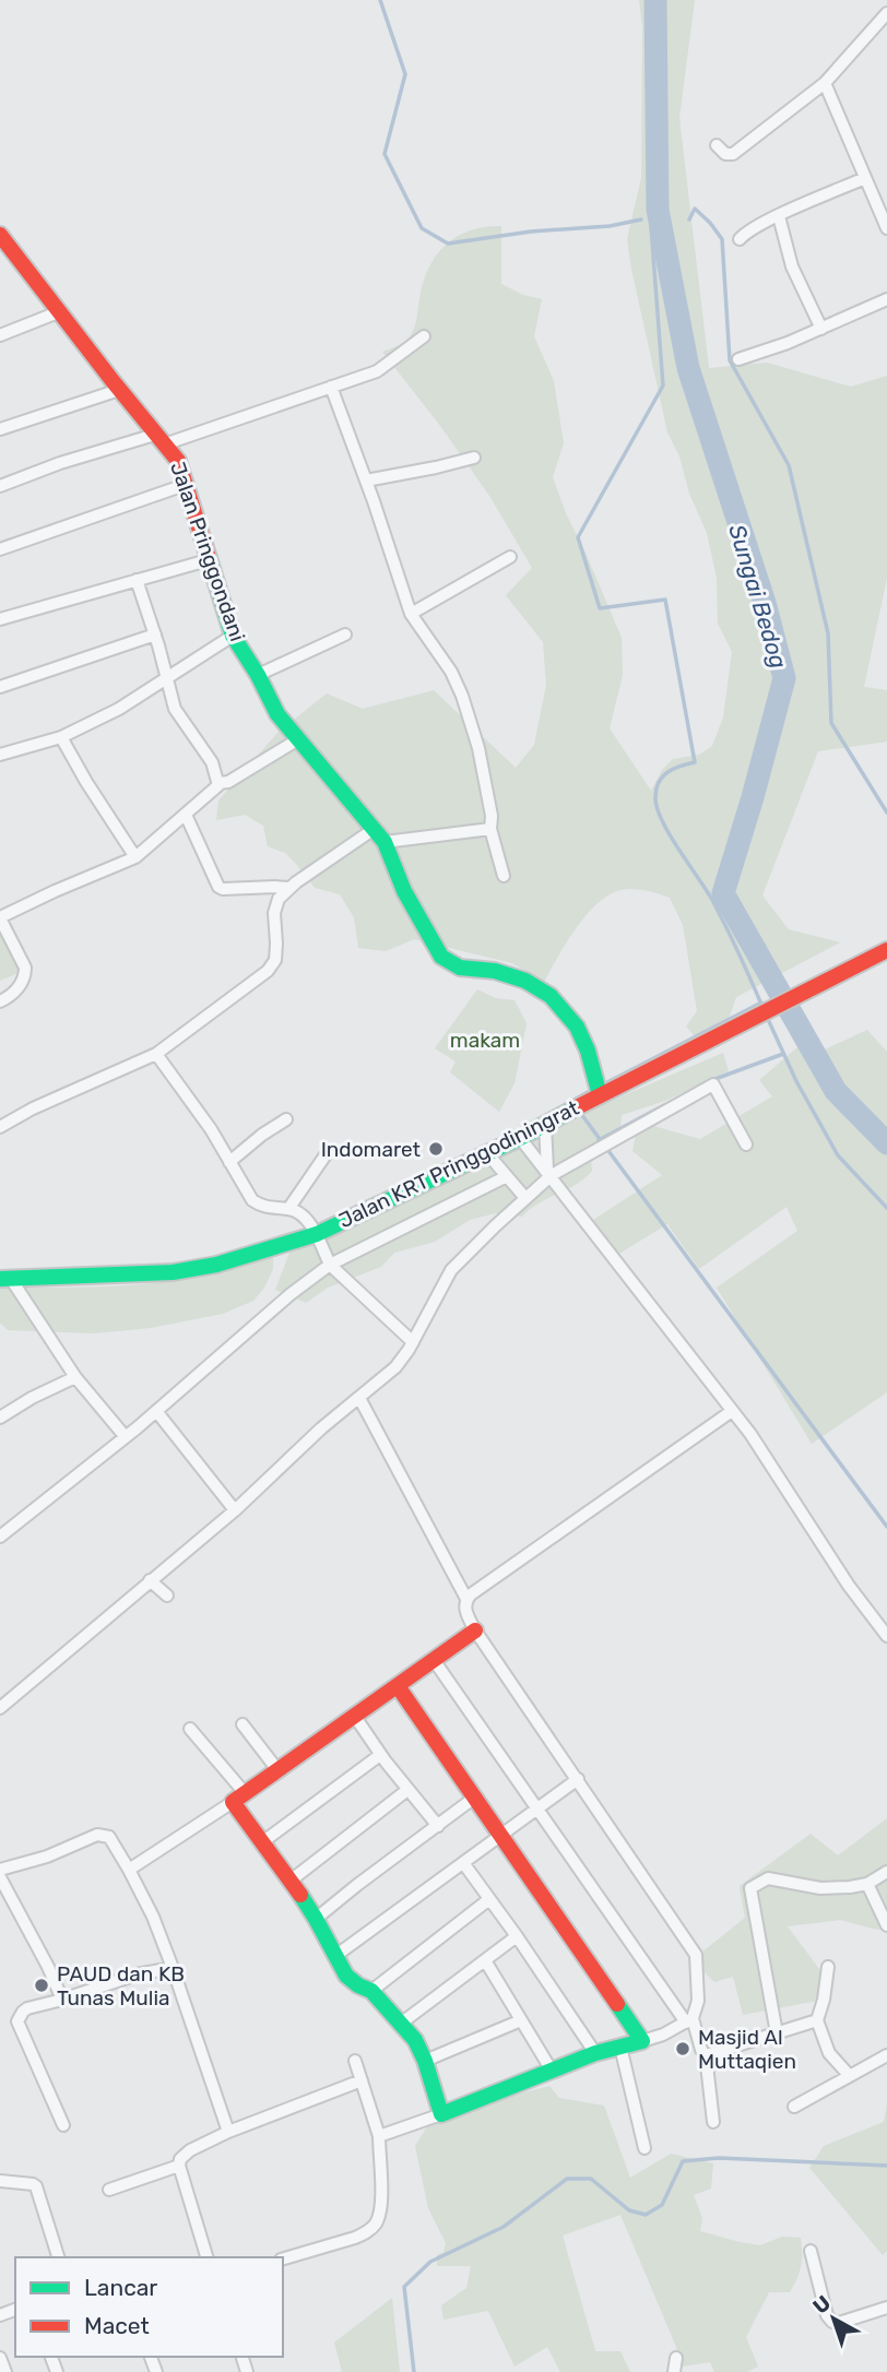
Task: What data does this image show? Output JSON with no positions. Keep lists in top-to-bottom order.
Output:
{
  "streets": {
    "street": ["Jalan Pringgondani", "Jalan KRT Pringgodiningrat"]
  },
  "crossings": [
    ["Jalan Pringgondani", "Jalan KRT Pringgodiningrat"]
  ],
  "water": ["Sungai Bedog"],
  "parks": ["makam"],
  "places": ["Indomaret", "PAUD dan KB Tunas Mulia", "Masjid Al Muttaqien"],
  "legend": ["Lancar", "Macet"],
  "north": "top left"
}
